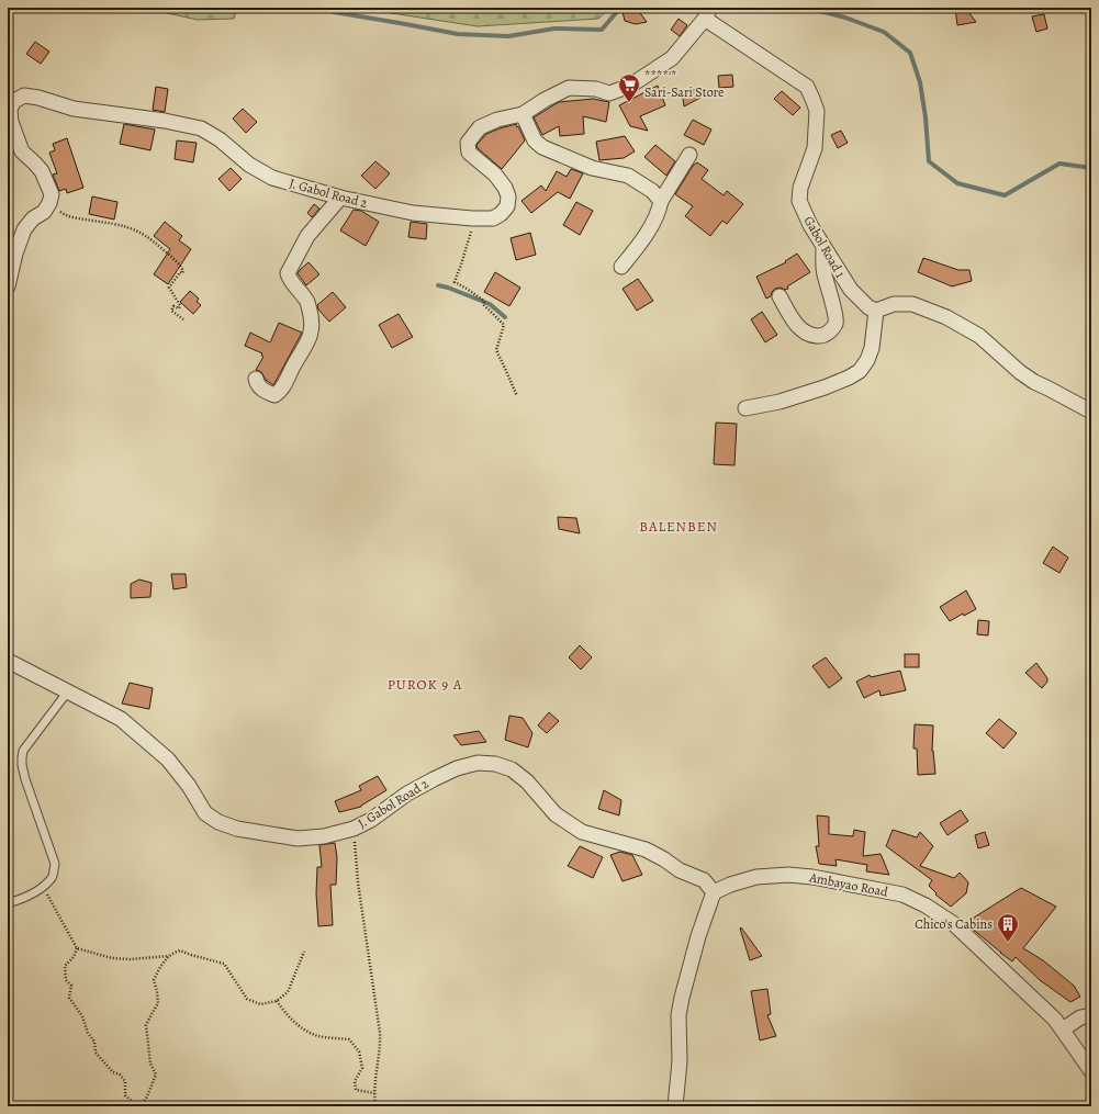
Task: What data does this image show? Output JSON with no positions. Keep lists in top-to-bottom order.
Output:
{
  "streets": {
    "street": ["J. Gabol Road 2", "Gabol Road 1", "Ambayao Road"]
  },
  "crossings": [
    ["J. Gabol Road 2", "Gabol Road 1"],
    ["J. Gabol Road 2", "Ambayao Road"]
  ],
  "districts": ["BALENBEN", "PUROK 9 A"],
  "places": {
    "supermarket": ["****'* Sari-Sari Store"],
    "building": ["Chico's Cabins"]
  }
}
